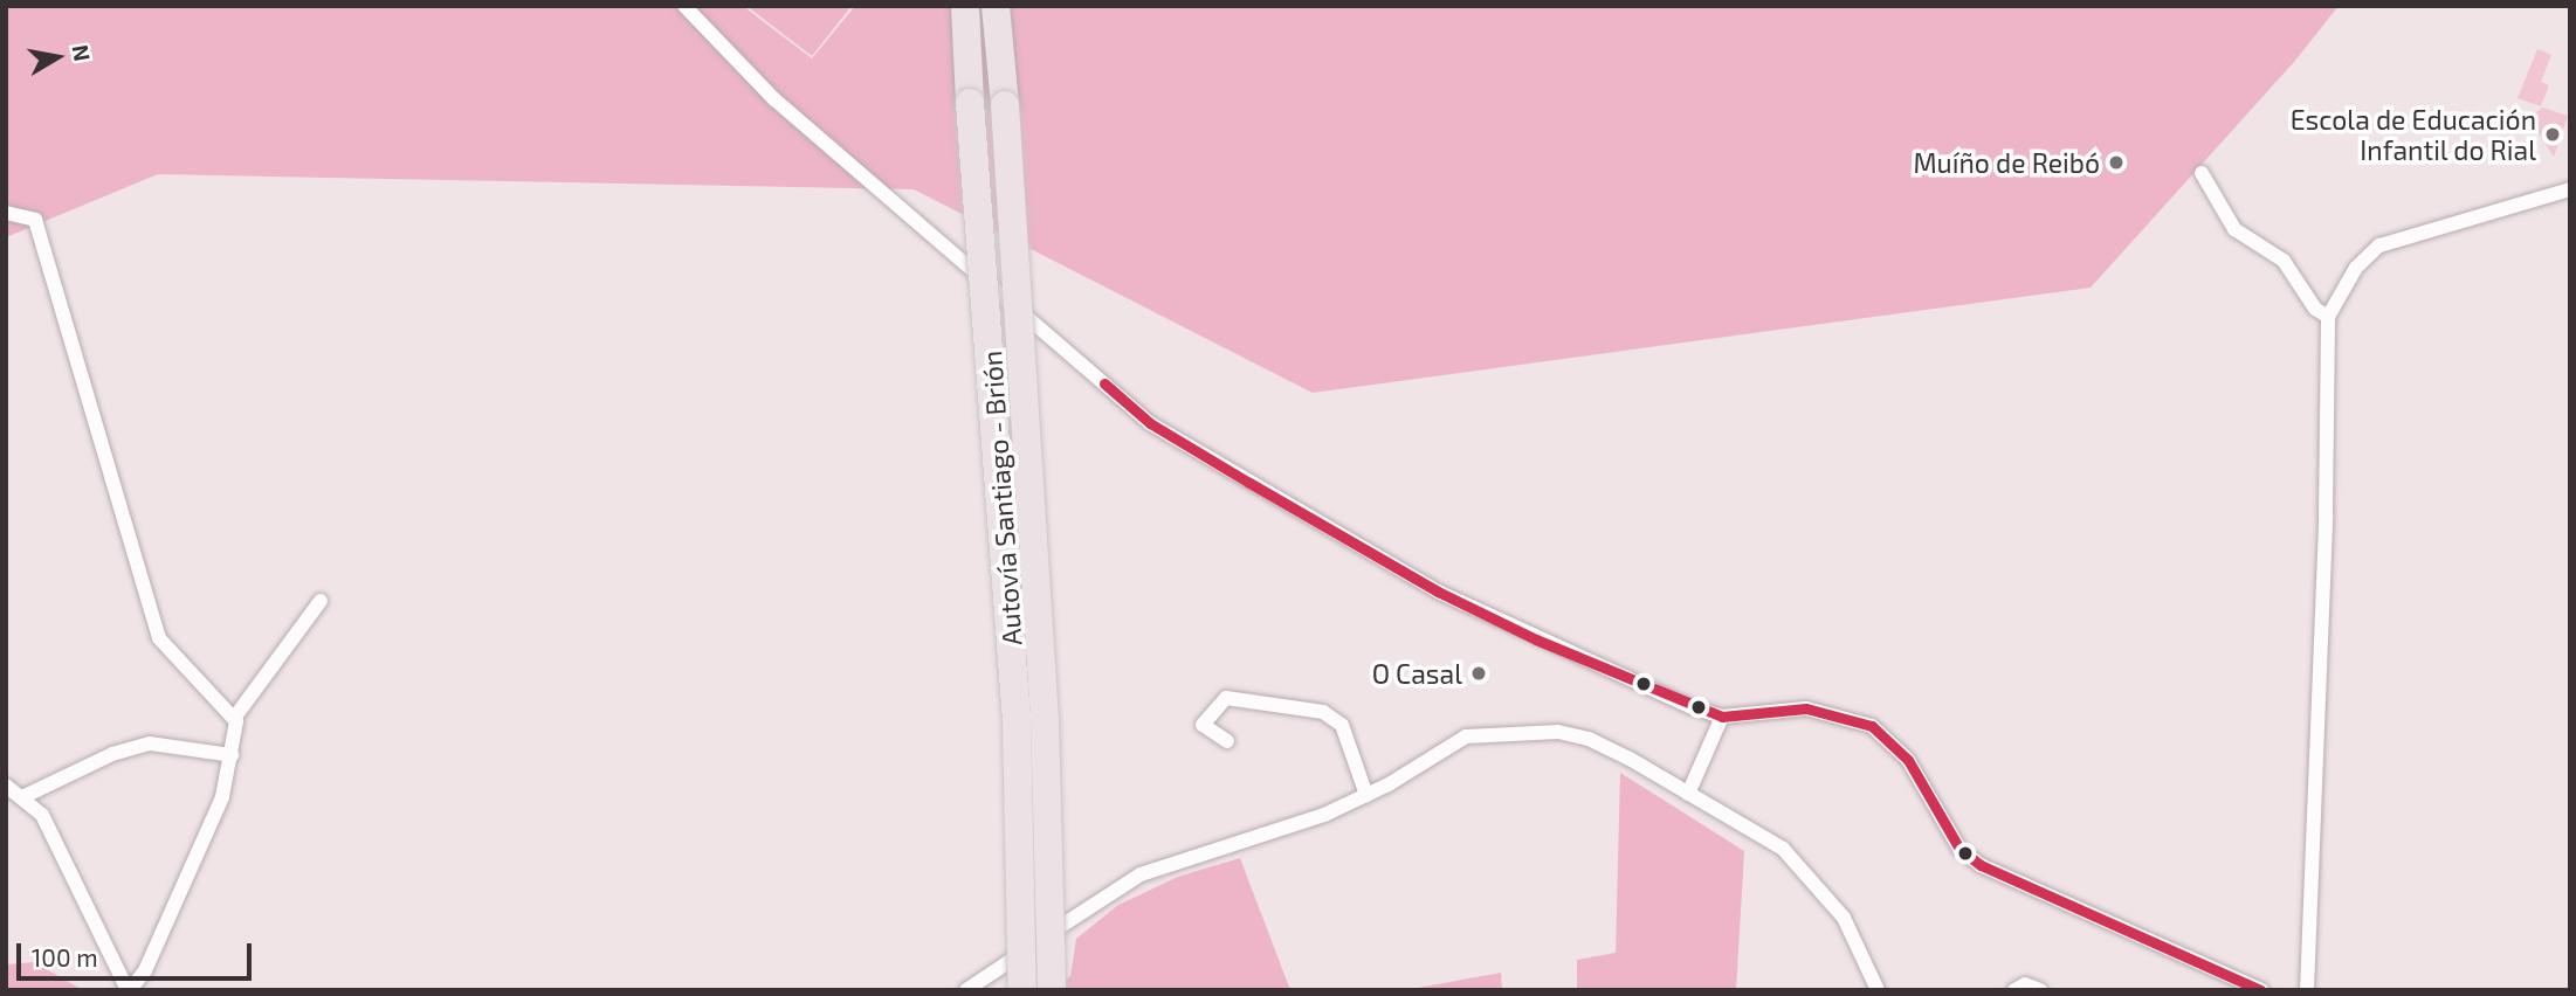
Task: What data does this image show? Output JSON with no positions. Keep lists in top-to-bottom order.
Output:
{
  "streets": {
    "highway": ["Autovía Santiago - Brión"]
  },
  "places": ["Escola de Educación Infantil do Rial", "Muíño de Reibó", "O Casal"],
  "scale_bar": "100 m",
  "north": "right"
}
